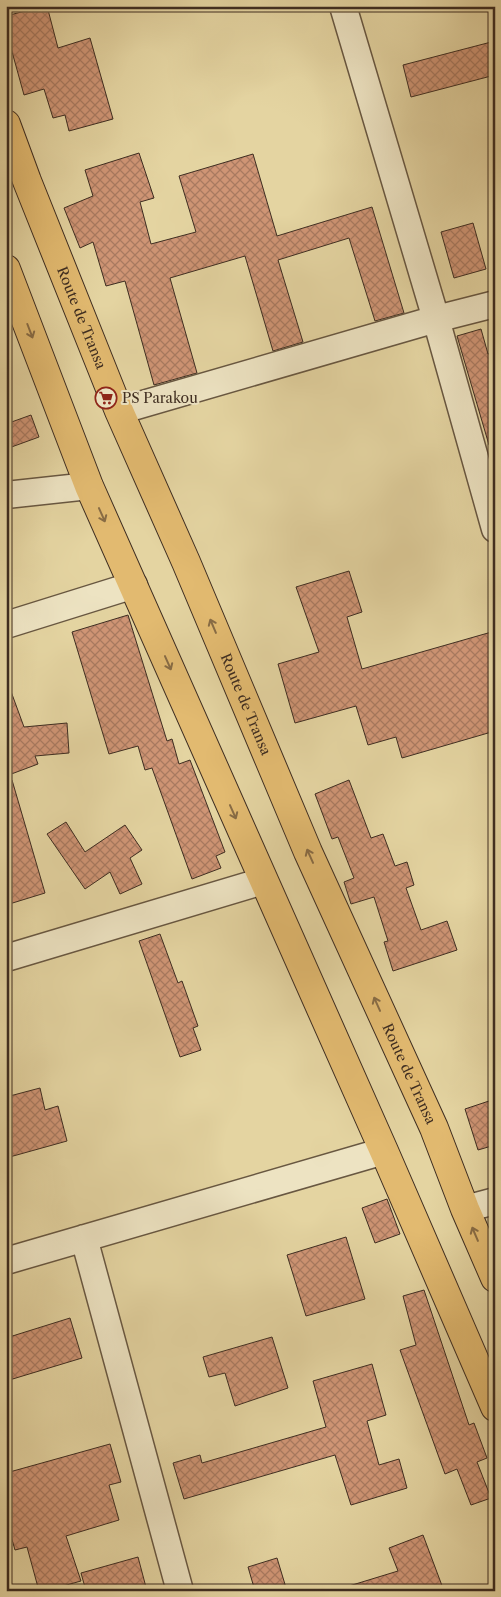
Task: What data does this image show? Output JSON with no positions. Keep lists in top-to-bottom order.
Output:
{
  "streets": {
    "main road": ["Route de Transa"]
  },
  "places": {
    "supermarket": ["PS Parakou"]
  }
}
